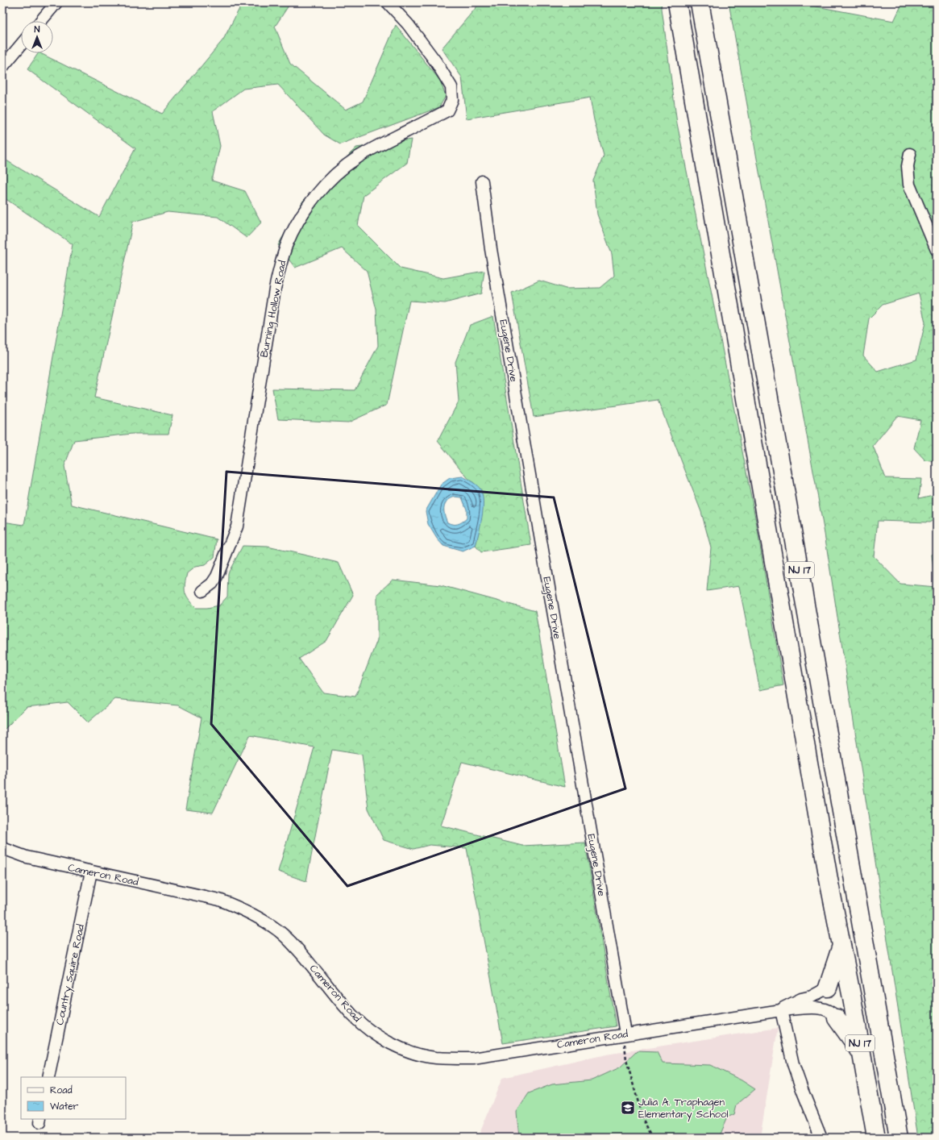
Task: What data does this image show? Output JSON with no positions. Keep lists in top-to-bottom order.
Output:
{
  "streets": {
    "highway": ["NJ 17"],
    "street": [
      "Burning Hollow Road",
      "Eugene Drive",
      "Cameron Road",
      "Country Squire Road"
    ]
  },
  "crossings": [
    ["Eugene Drive", "Cameron Road"],
    ["Cameron Road", "Country Squire Road"]
  ],
  "places": {
    "school or university": ["Julia A. Traphagen Elementary School"]
  },
  "legend": ["Road", "Water"],
  "north": "top"
}
